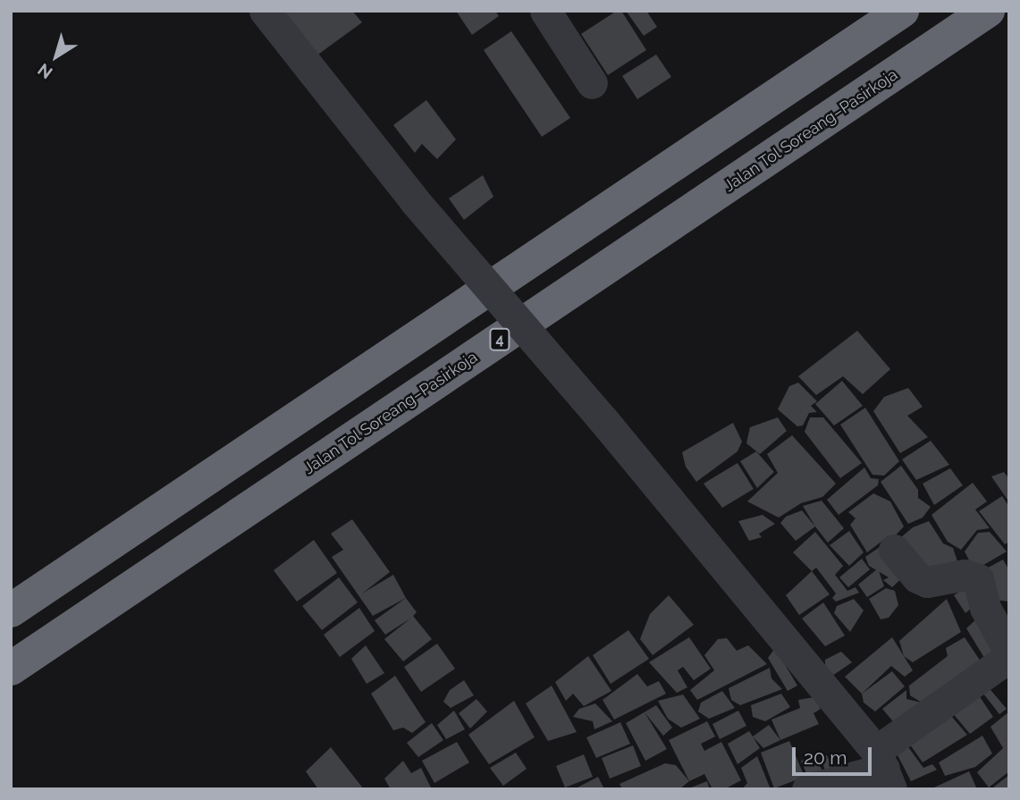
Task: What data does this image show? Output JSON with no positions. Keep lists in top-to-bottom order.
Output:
{
  "streets": {
    "highway": ["Jalan Tol Soreang–Pasirkoja", "4"]
  },
  "scale_bar": "20 m",
  "north": "bottom left"
}
